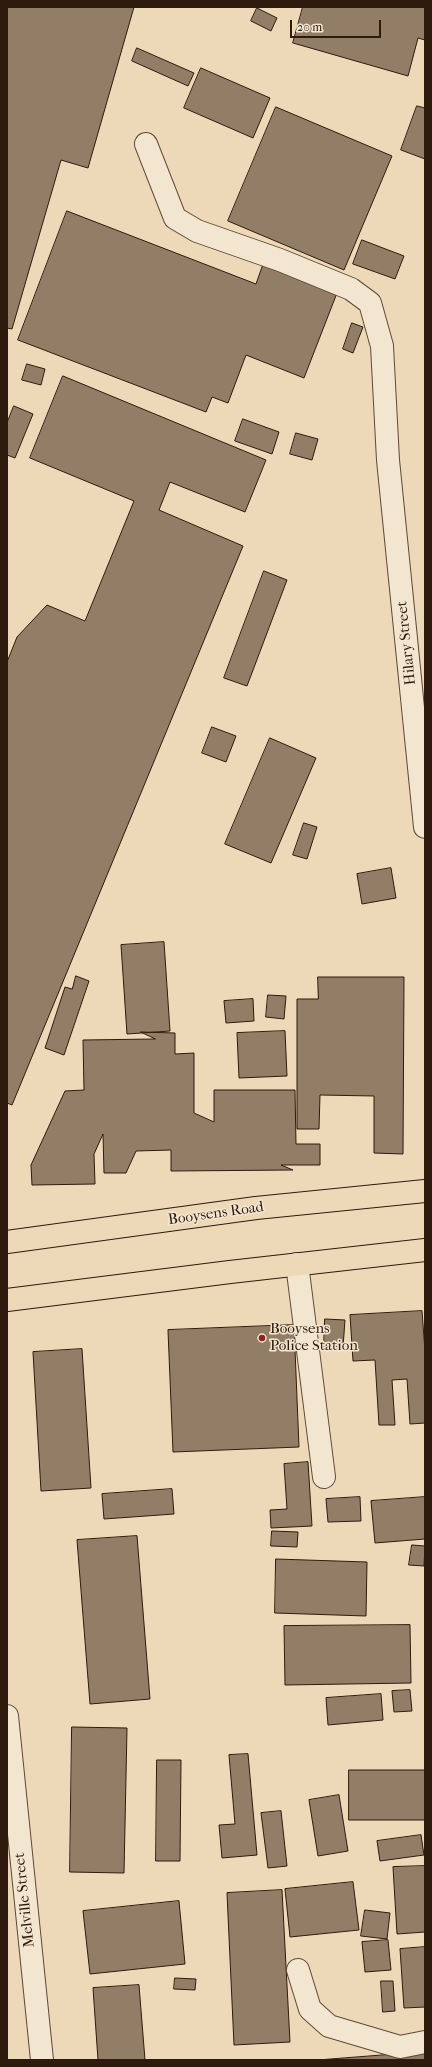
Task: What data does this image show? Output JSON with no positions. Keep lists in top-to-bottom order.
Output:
{
  "streets": {
    "main road": ["Booysens Road"],
    "street": ["Hilary Street", "Melville Street"]
  },
  "places": ["Booysens Police Station"],
  "scale_bar": "20 m"
}
